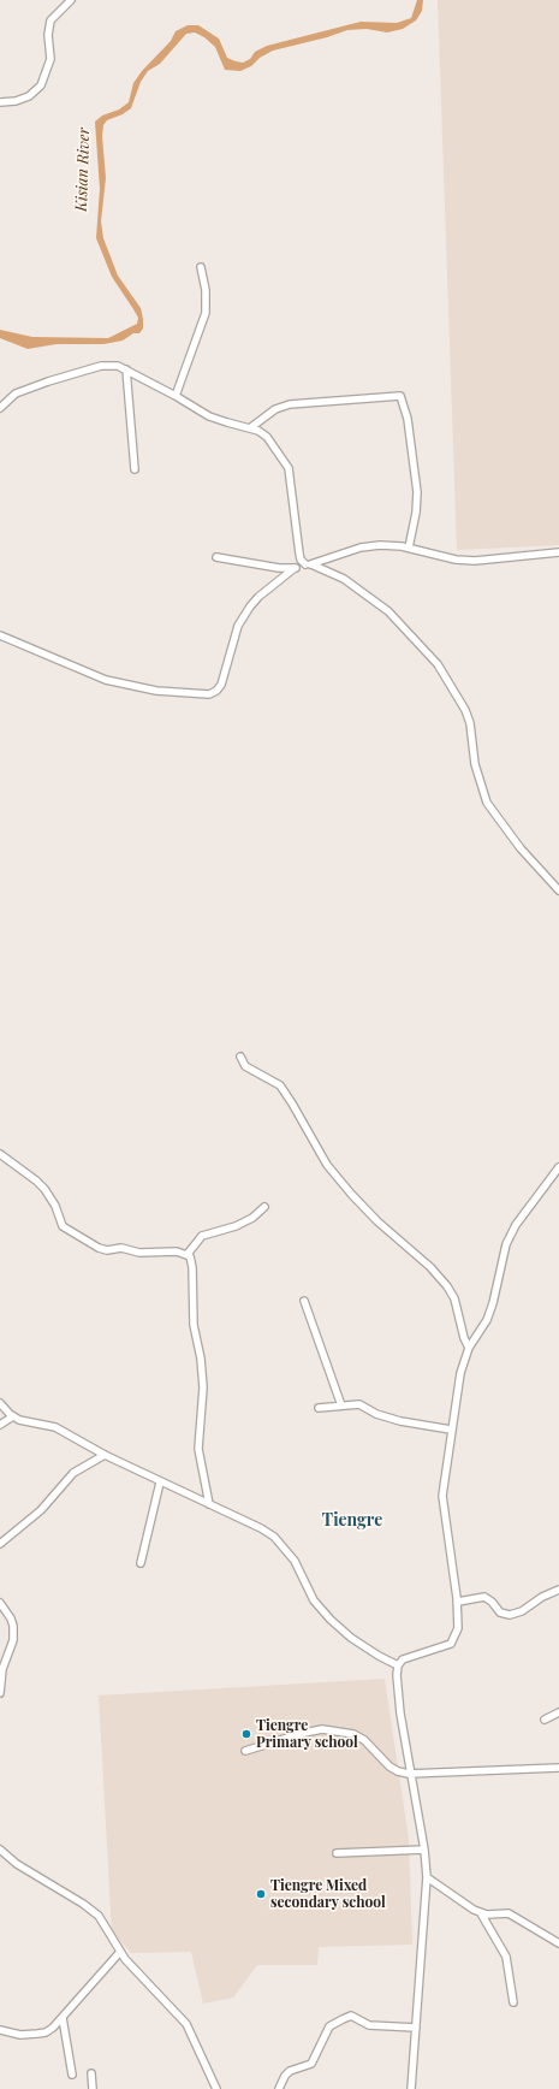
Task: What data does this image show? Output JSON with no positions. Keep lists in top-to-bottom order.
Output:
{
  "districts": ["Tiengre"],
  "water": ["Kisian River"],
  "places": ["Tiengre Primary school", "Tiengre Mixed secondary school"]
}
